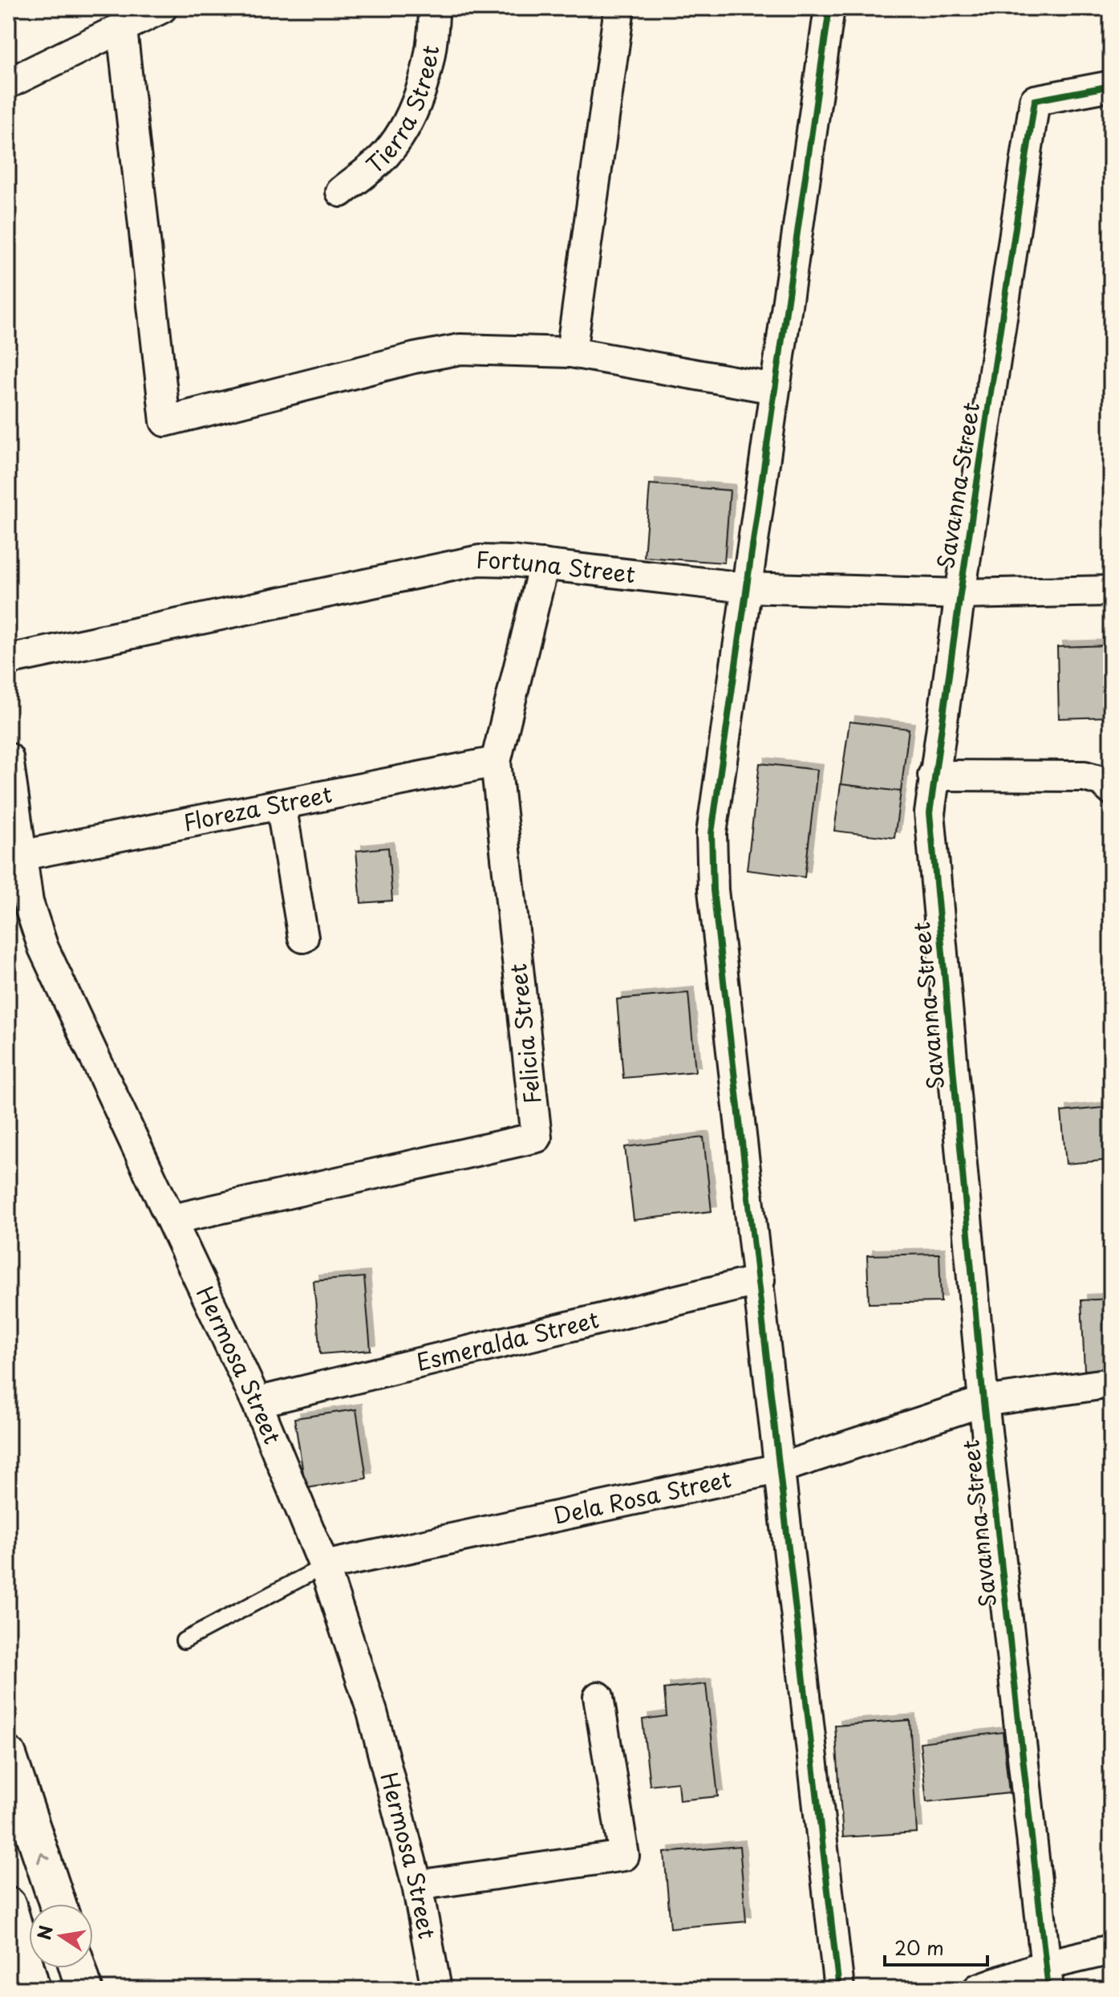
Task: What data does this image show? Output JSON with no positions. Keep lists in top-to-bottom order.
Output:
{
  "streets": {
    "street": [
      "Tierra Street",
      "Savanna Street",
      "Fortuna Street",
      "Floreza Street",
      "Felicia Street",
      "Esmeralda Street",
      "Hermosa Street",
      "Dela Rosa Street"
    ]
  },
  "crossings": [
    ["Savanna Street", "Fortuna Street"],
    ["Savanna Street", "Dela Rosa Street"],
    ["Fortuna Street", "Felicia Street"],
    ["Floreza Street", "Felicia Street"],
    ["Floreza Street", "Hermosa Street"],
    ["Felicia Street", "Hermosa Street"],
    ["Esmeralda Street", "Hermosa Street"],
    ["Hermosa Street", "Dela Rosa Street"]
  ],
  "scale_bar": "20 m",
  "north": "left"
}
